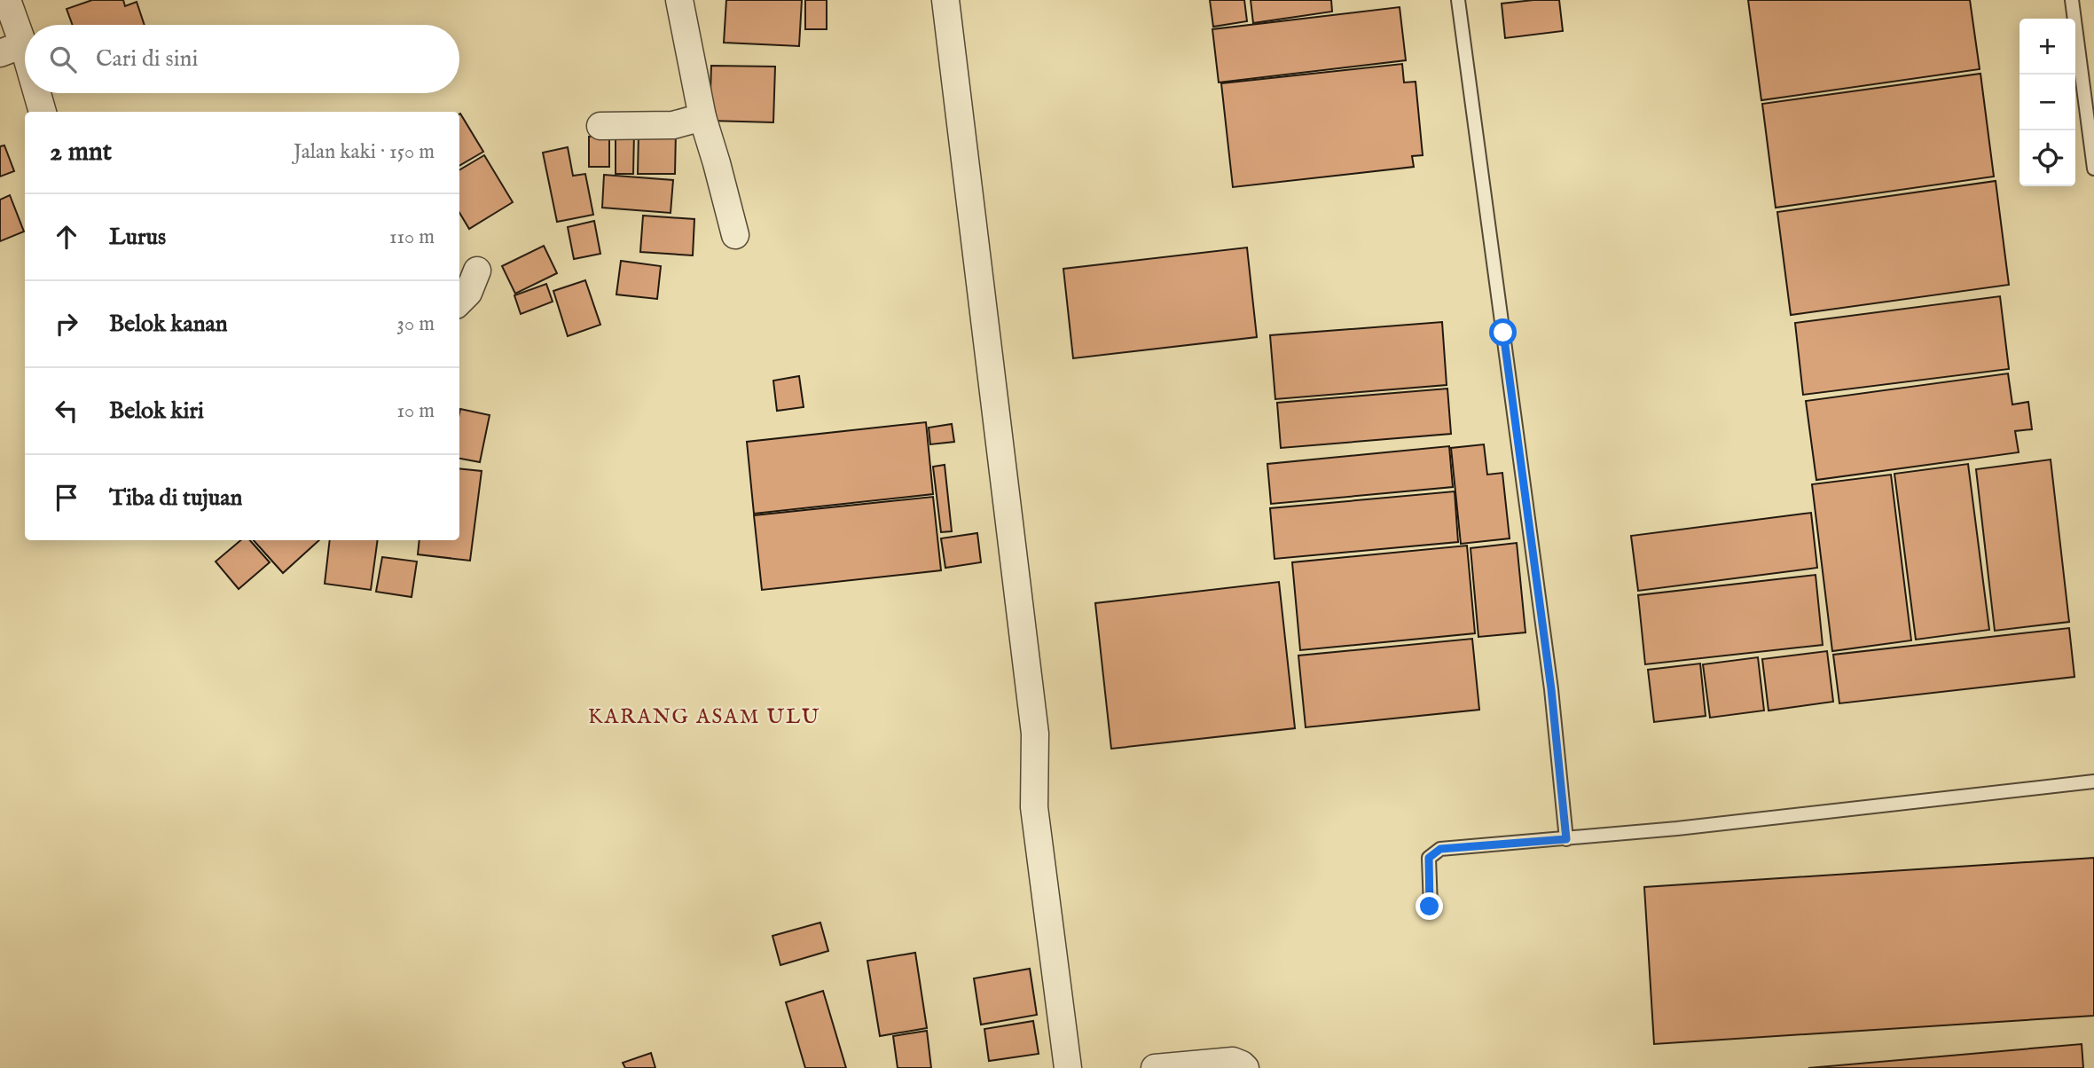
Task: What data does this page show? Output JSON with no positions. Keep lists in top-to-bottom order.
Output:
{
  "districts": ["KARANG ASAM ULU"],
  "page": {
    "map_buttons": ["+", "−"],
    "search": "Cari di sini",
    "heading": ["2 mnt", "Jalan kaki · 150 m"],
    "list": [
      ["Lurus", "110 m"],
      ["Belok kanan", "30 m"],
      ["Belok kiri", "10 m"],
      "Tiba di tujuan"
    ]
  }
}
